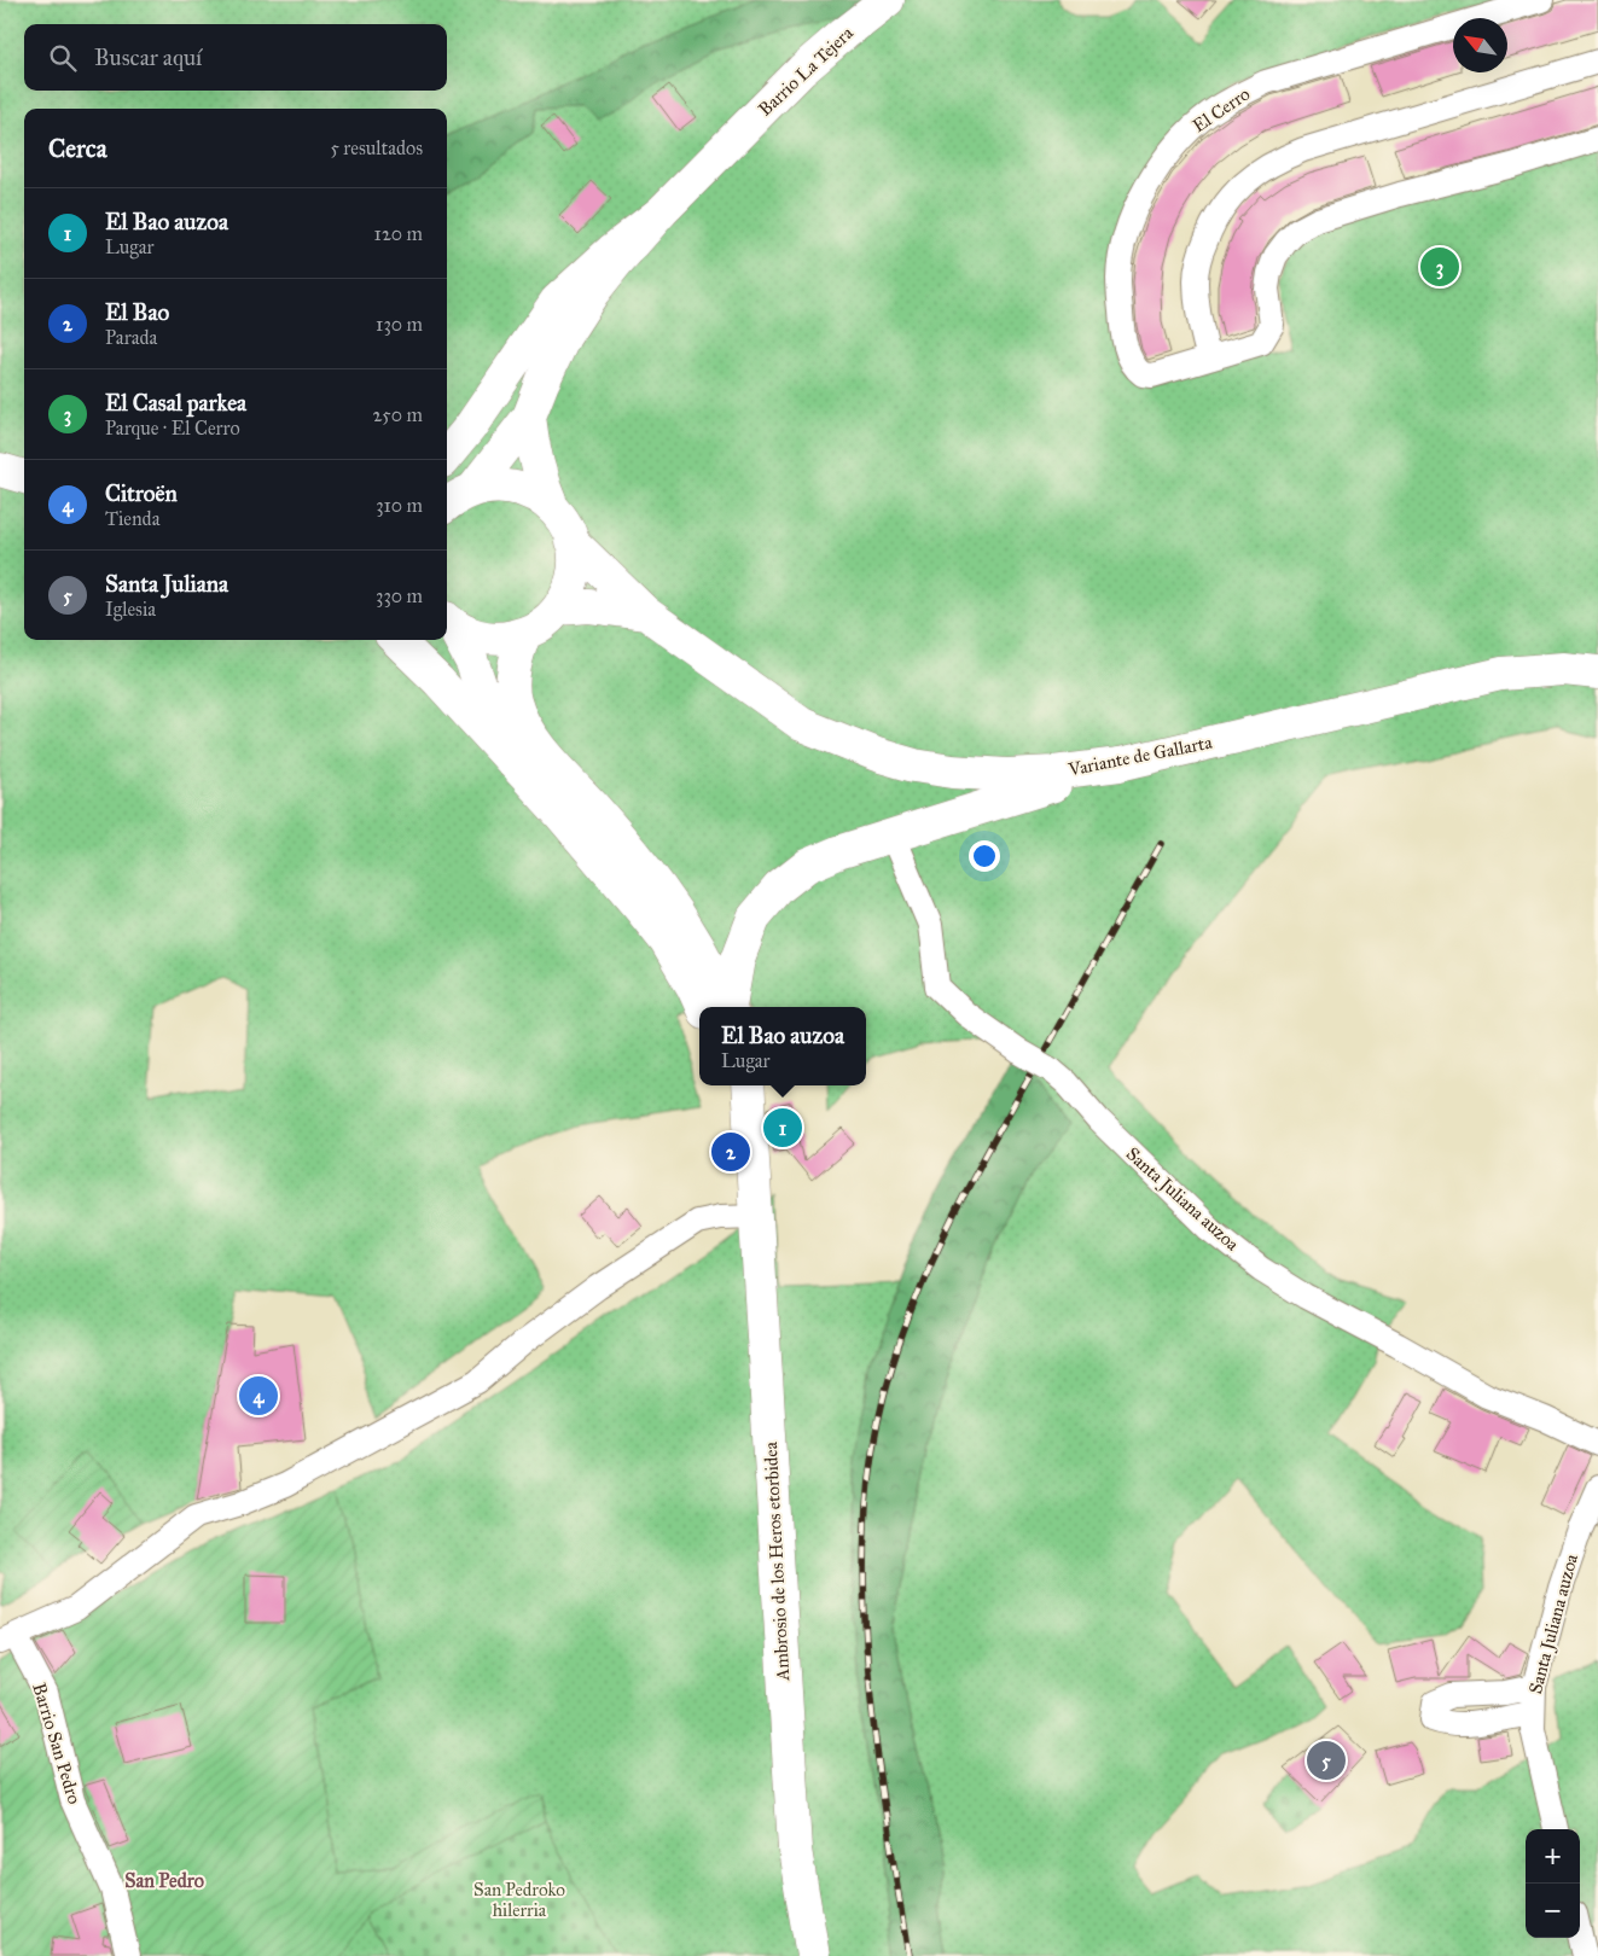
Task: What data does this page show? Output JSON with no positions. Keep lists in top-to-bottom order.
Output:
{
  "streets": {
    "main road": ["Barrio La Tejera", "Variante de Gallarta", "Ambrosio de los Heros etorbidea"],
    "street": ["El Cerro", "Santa Juliana auzoa", "Barrio San Pedro"]
  },
  "districts": ["San Pedro"],
  "parks": ["San Pedroko hilerria"],
  "north": "top left",
  "page": {
    "search": "Buscar aquí",
    "heading": ["Cerca", "5 resultados"],
    "list": [
      {
        "mark": "1",
        "name": "El Bao auzoa",
        "note": "Lugar",
        "value": "120 m"
      },
      {
        "mark": "2",
        "name": "El Bao",
        "note": "Parada",
        "value": "130 m"
      },
      {
        "mark": "3",
        "name": "El Casal parkea",
        "note": "Parque · El Cerro",
        "value": "250 m"
      },
      {
        "mark": "4",
        "name": "Citroën",
        "note": "Tienda",
        "value": "310 m"
      },
      {
        "mark": "5",
        "name": "Santa Juliana",
        "note": "Iglesia",
        "value": "330 m"
      }
    ],
    "pins": [
      "3",
      "1",
      "2",
      "4",
      "5"
    ],
    "popup": ["El Bao auzoa", "Lugar"],
    "map_buttons": ["+", "−"]
  }
}
